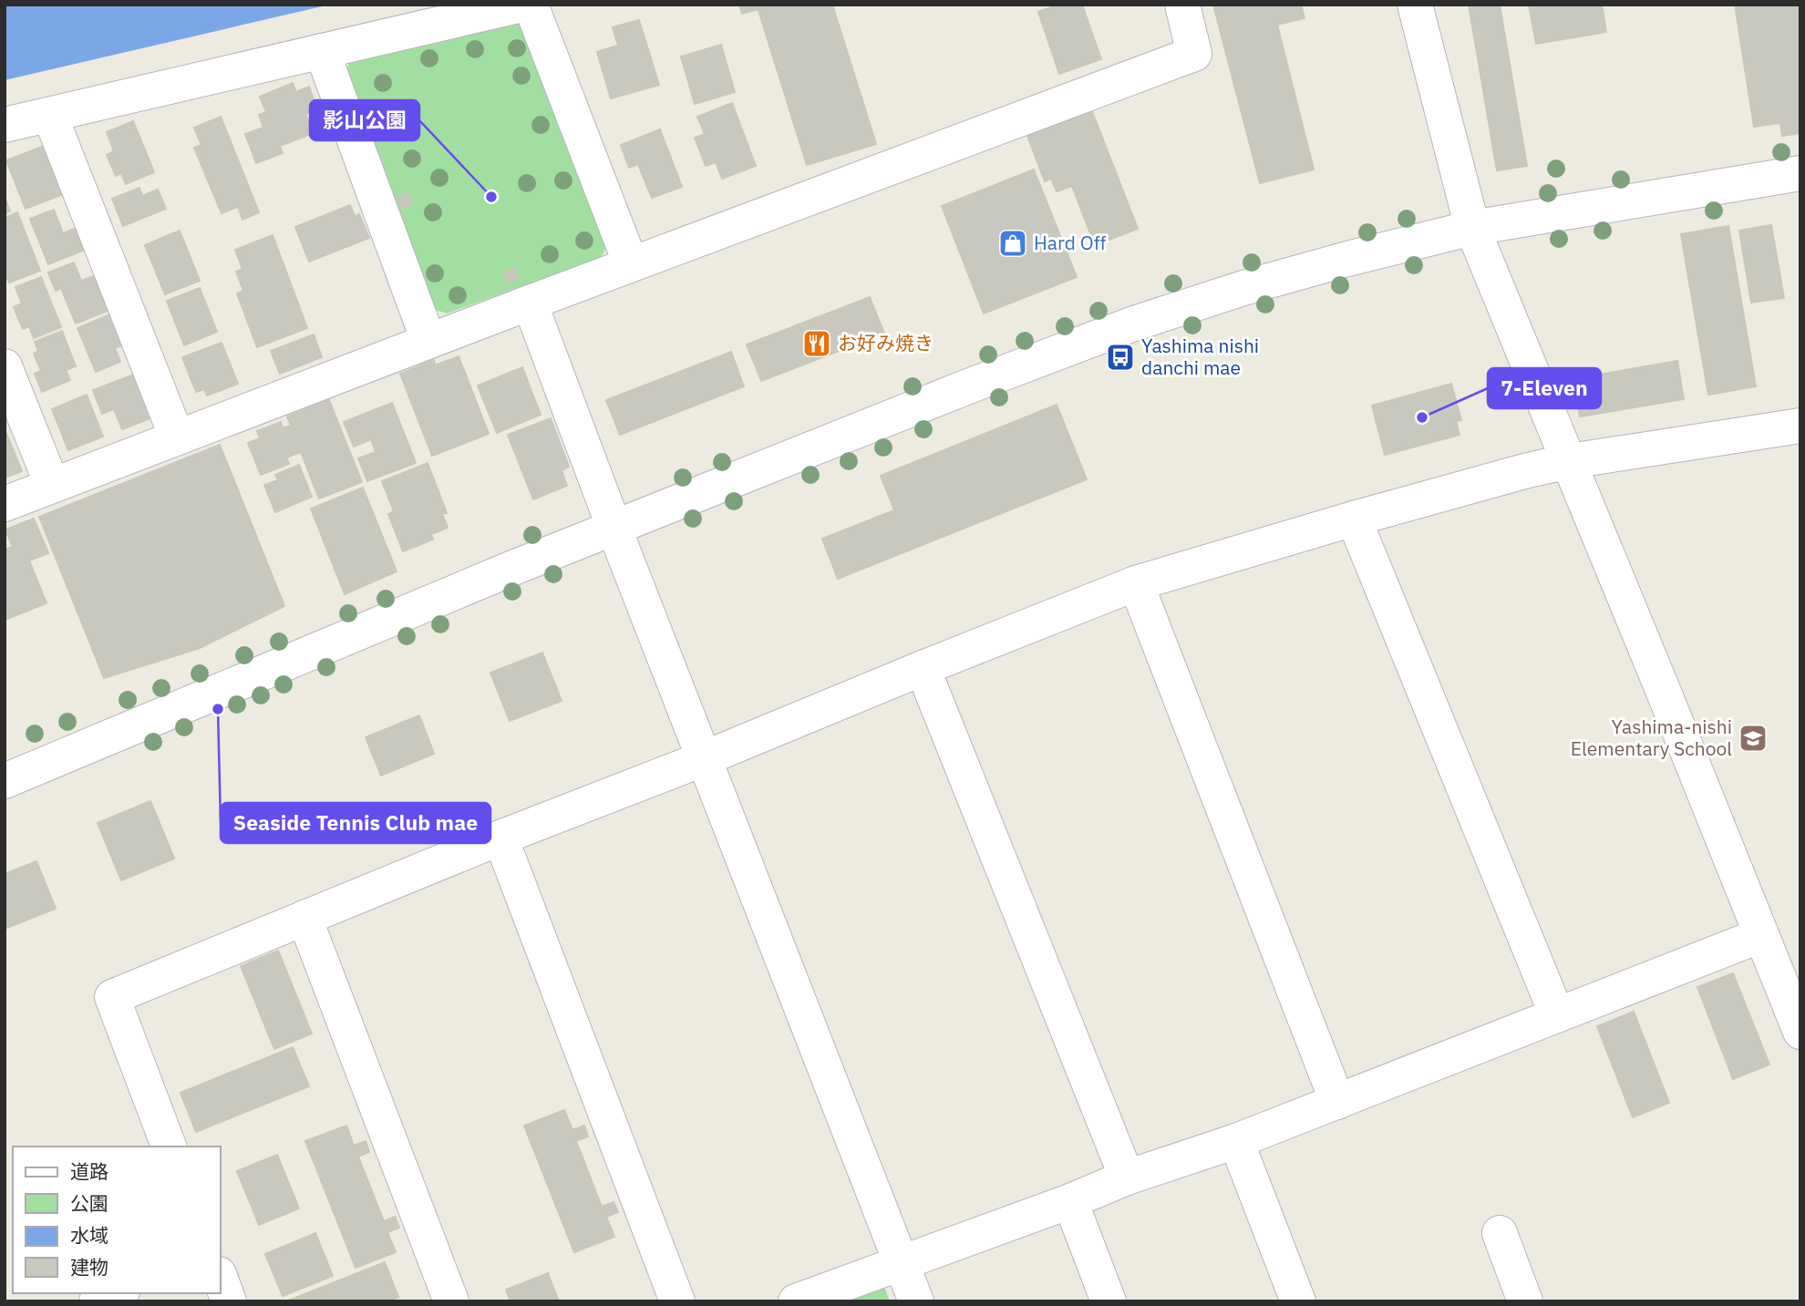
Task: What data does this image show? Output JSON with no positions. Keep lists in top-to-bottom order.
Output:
{
  "places": {
    "other": ["影山公園", "7-Eleven", "Seaside Tennis Club mae"],
    "shop": ["Hard Off"],
    "restaurant": ["お好み焼き"],
    "bus stop": ["Yashima nishi danchi mae"],
    "school or university": ["Yashima-nishi Elementary School"]
  },
  "legend": [
    "道路",
    "公園",
    "水域",
    "建物"
  ]
}
